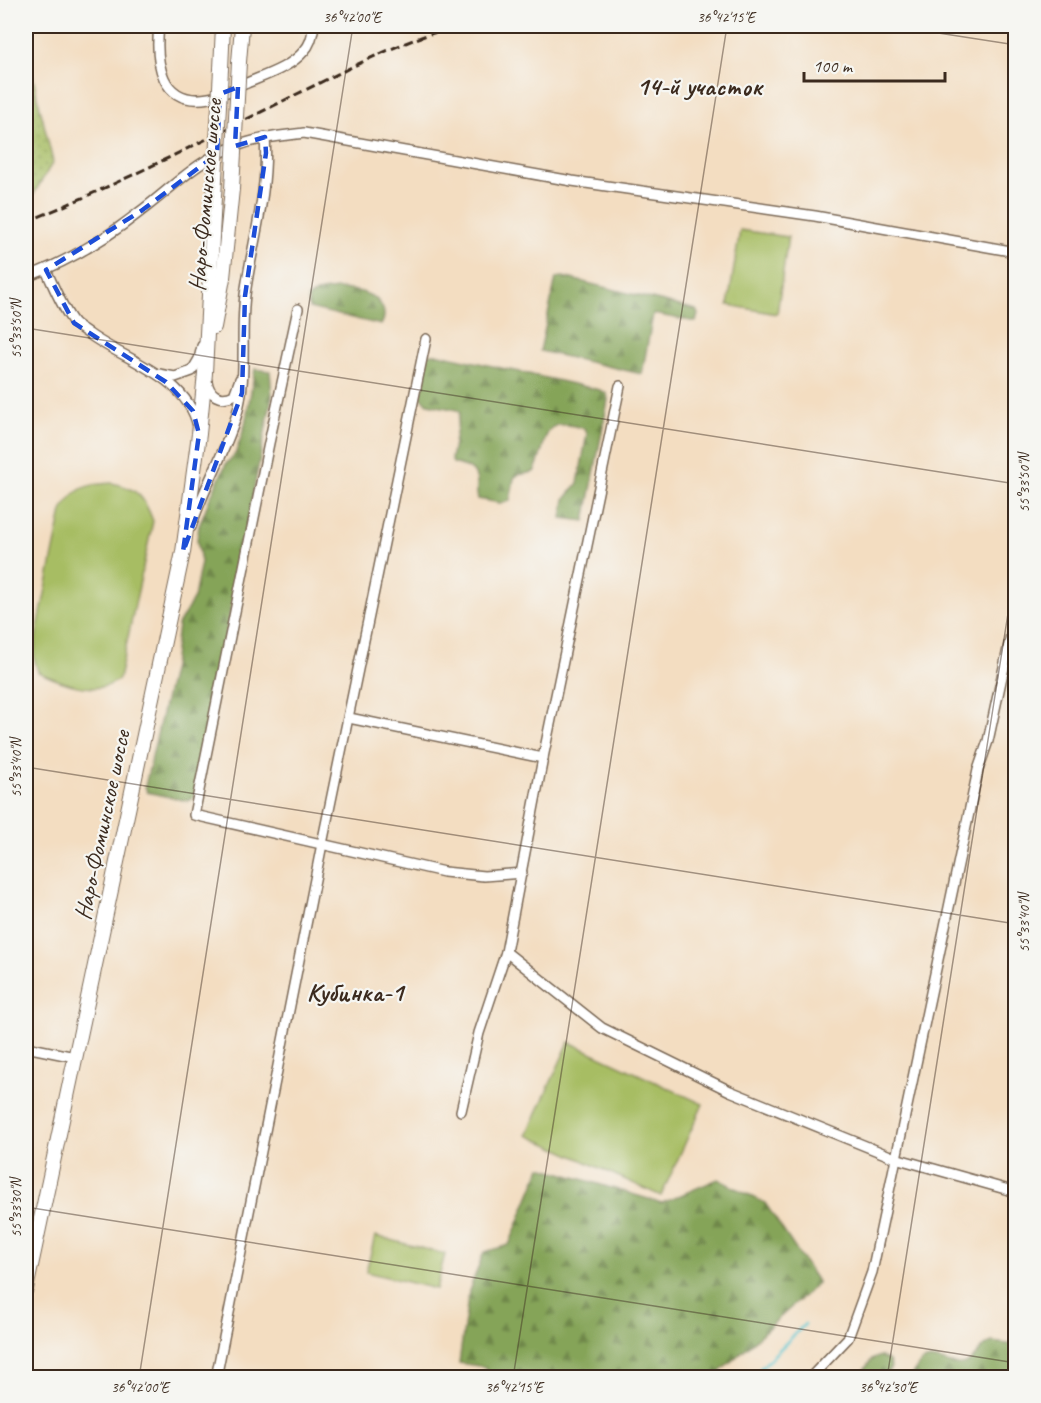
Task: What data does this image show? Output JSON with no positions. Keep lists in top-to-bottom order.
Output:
{
  "streets": {
    "main road": ["Наро-Фоминское шоссе"]
  },
  "districts": ["14-й участок", "Кубинка-1"],
  "scale_bar": "100 m",
  "coordinates": [
    "36°42'00\"E",
    "36°42'15\"E",
    "55°33'50\"N",
    "55°33'40\"N",
    "55°33'30\"N",
    "36°42'30\"E"
  ]
}
